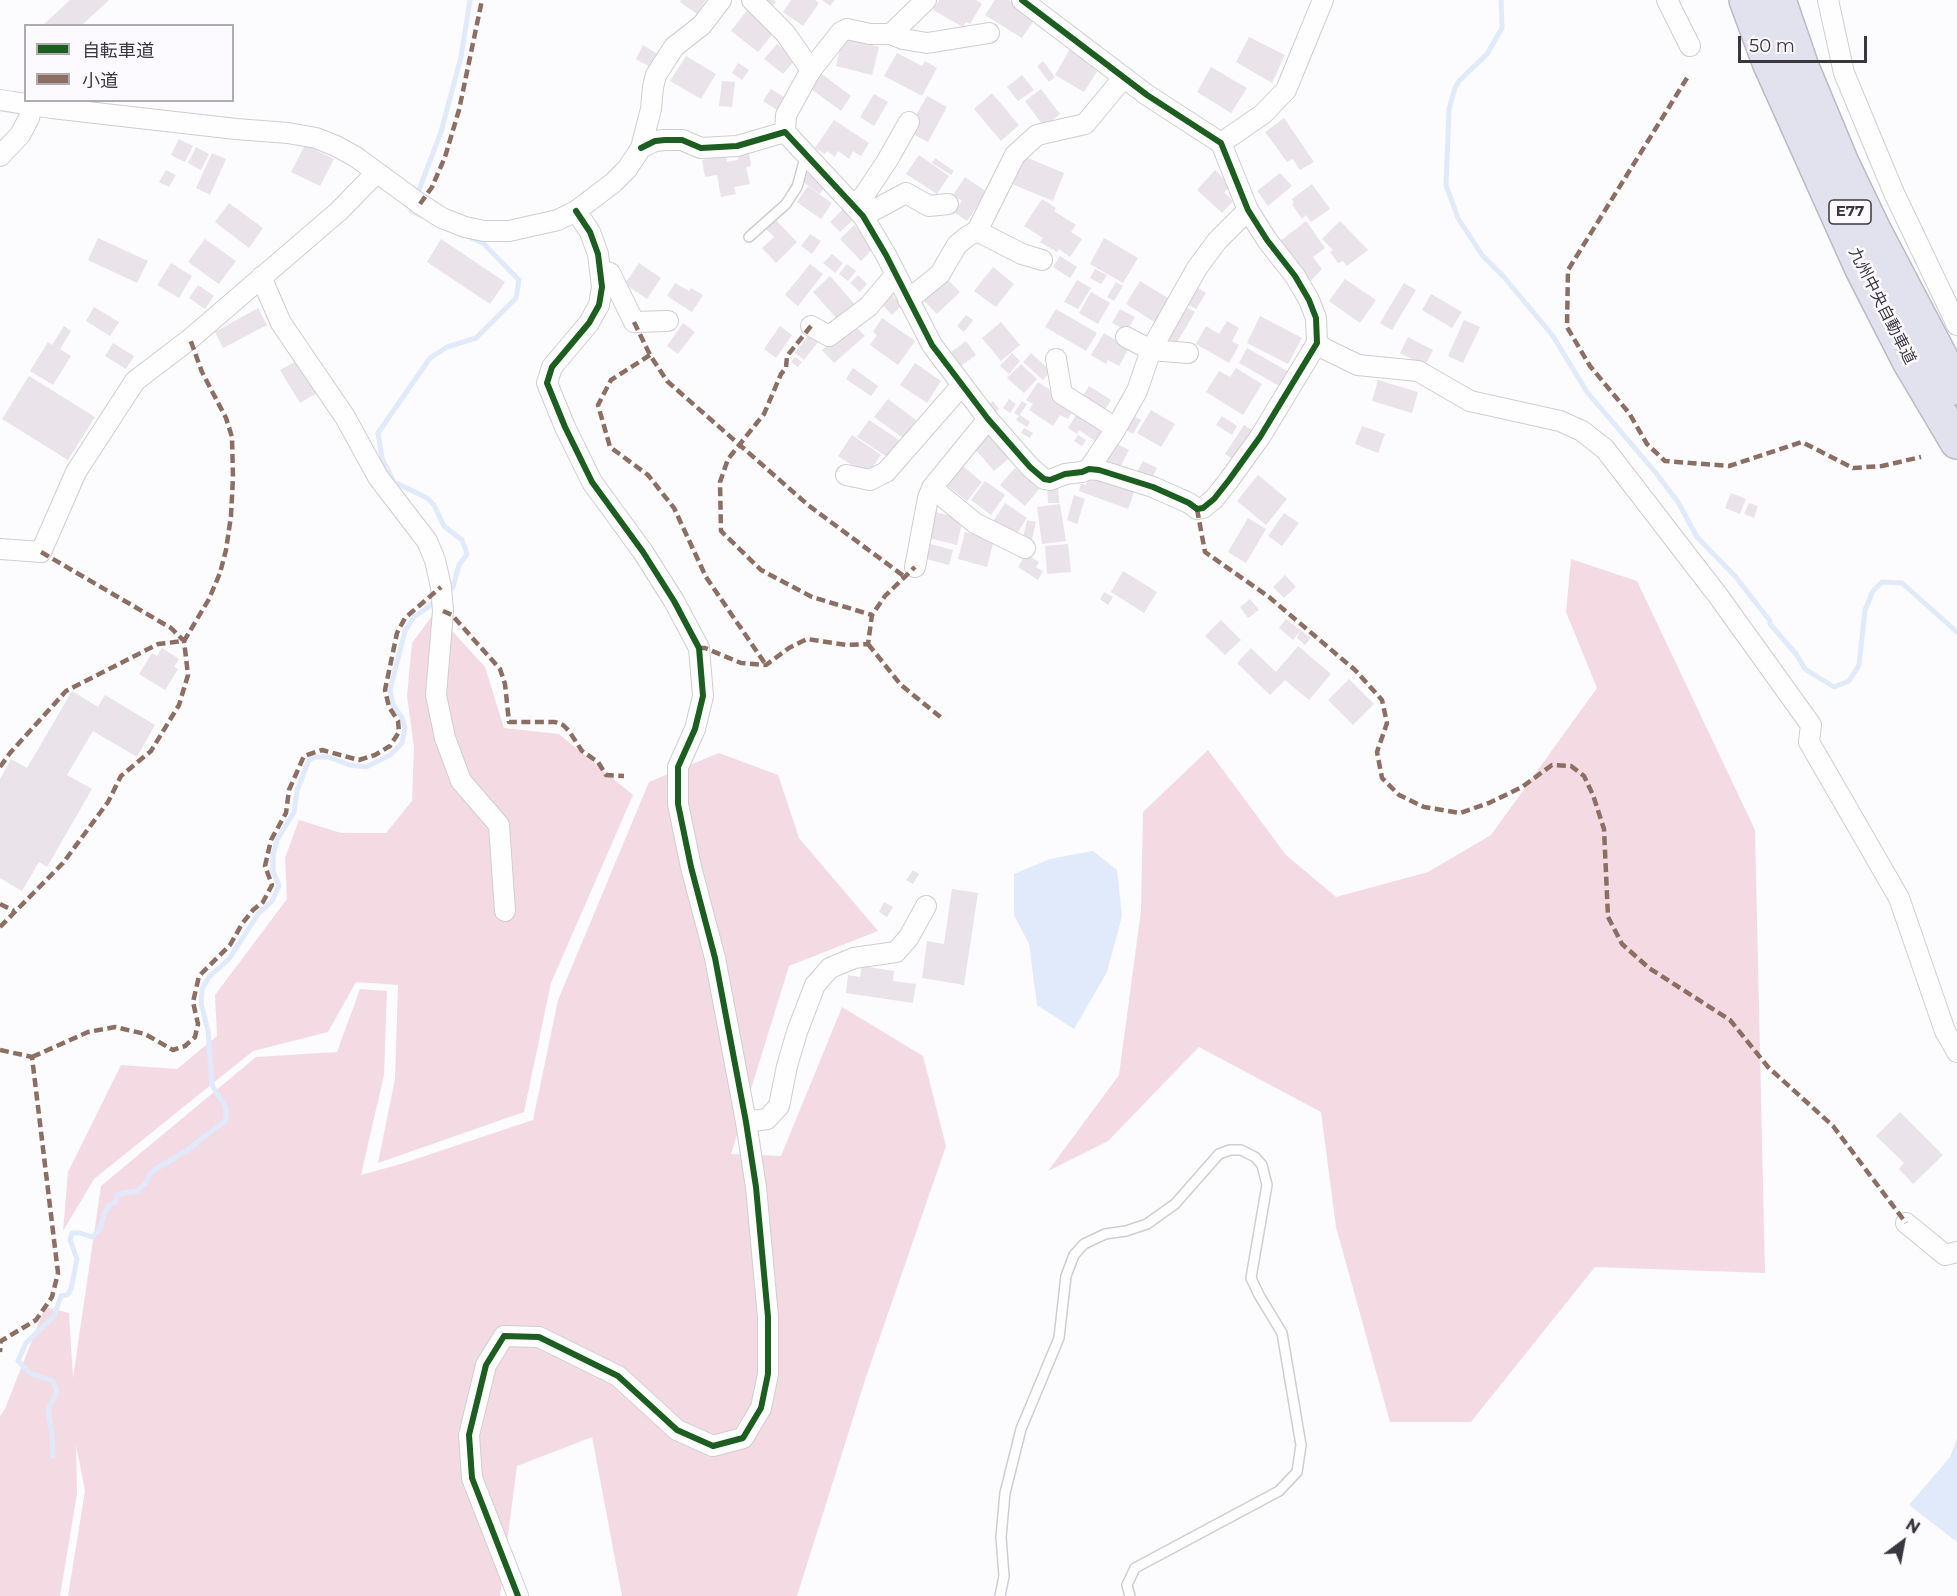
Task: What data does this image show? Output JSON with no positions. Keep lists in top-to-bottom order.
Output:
{
  "streets": {
    "highway": ["E77", "九州中央自動車道"]
  },
  "legend": ["自転車道", "小道"],
  "scale_bar": "50 m",
  "north": "top right"
}
